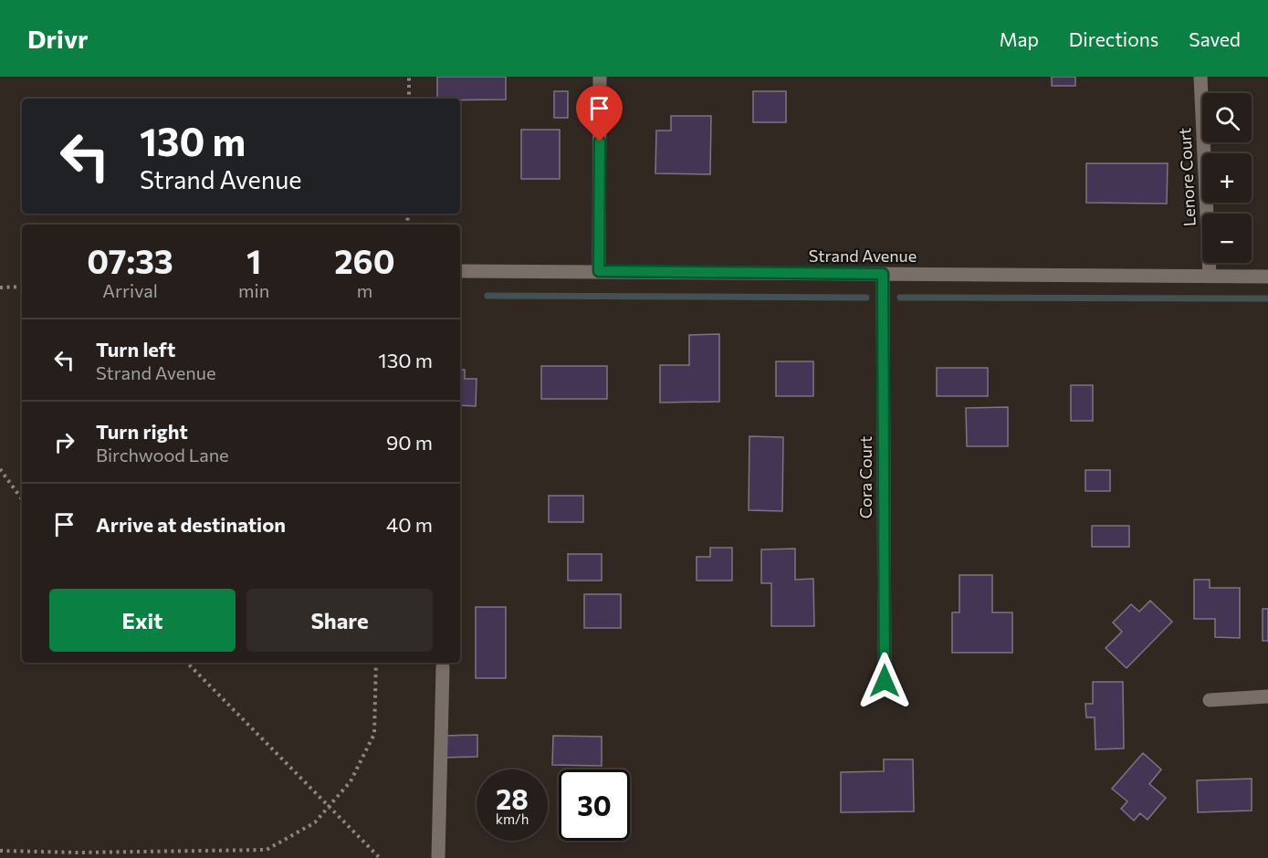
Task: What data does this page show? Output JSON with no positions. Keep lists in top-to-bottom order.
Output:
{
  "streets": {
    "street": ["Lenore Court", "Strand Avenue", "Cora Court"]
  },
  "crossings": [
    ["Lenore Court", "Strand Avenue"],
    ["Strand Avenue", "Cora Court"]
  ],
  "page": {
    "header": "Drivr",
    "nav": ["Map", "Directions", "Saved"],
    "map_buttons": ["+", "−"],
    "turn": ["130 m", "Strand Avenue"],
    "eta": [
      "07:33",
      "Arrival",
      "1",
      "min",
      "260",
      "m"
    ],
    "list": [
      {
        "name": "Turn left",
        "note": "Strand Avenue",
        "value": "130 m"
      },
      {
        "name": "Turn right",
        "note": "Birchwood Lane",
        "value": "90 m"
      },
      {
        "name": "Arrive at destination",
        "value": "40 m"
      }
    ],
    "buttons": ["Exit", "Share"],
    "speed": "28 km/h",
    "limit": "30"
  }
}
